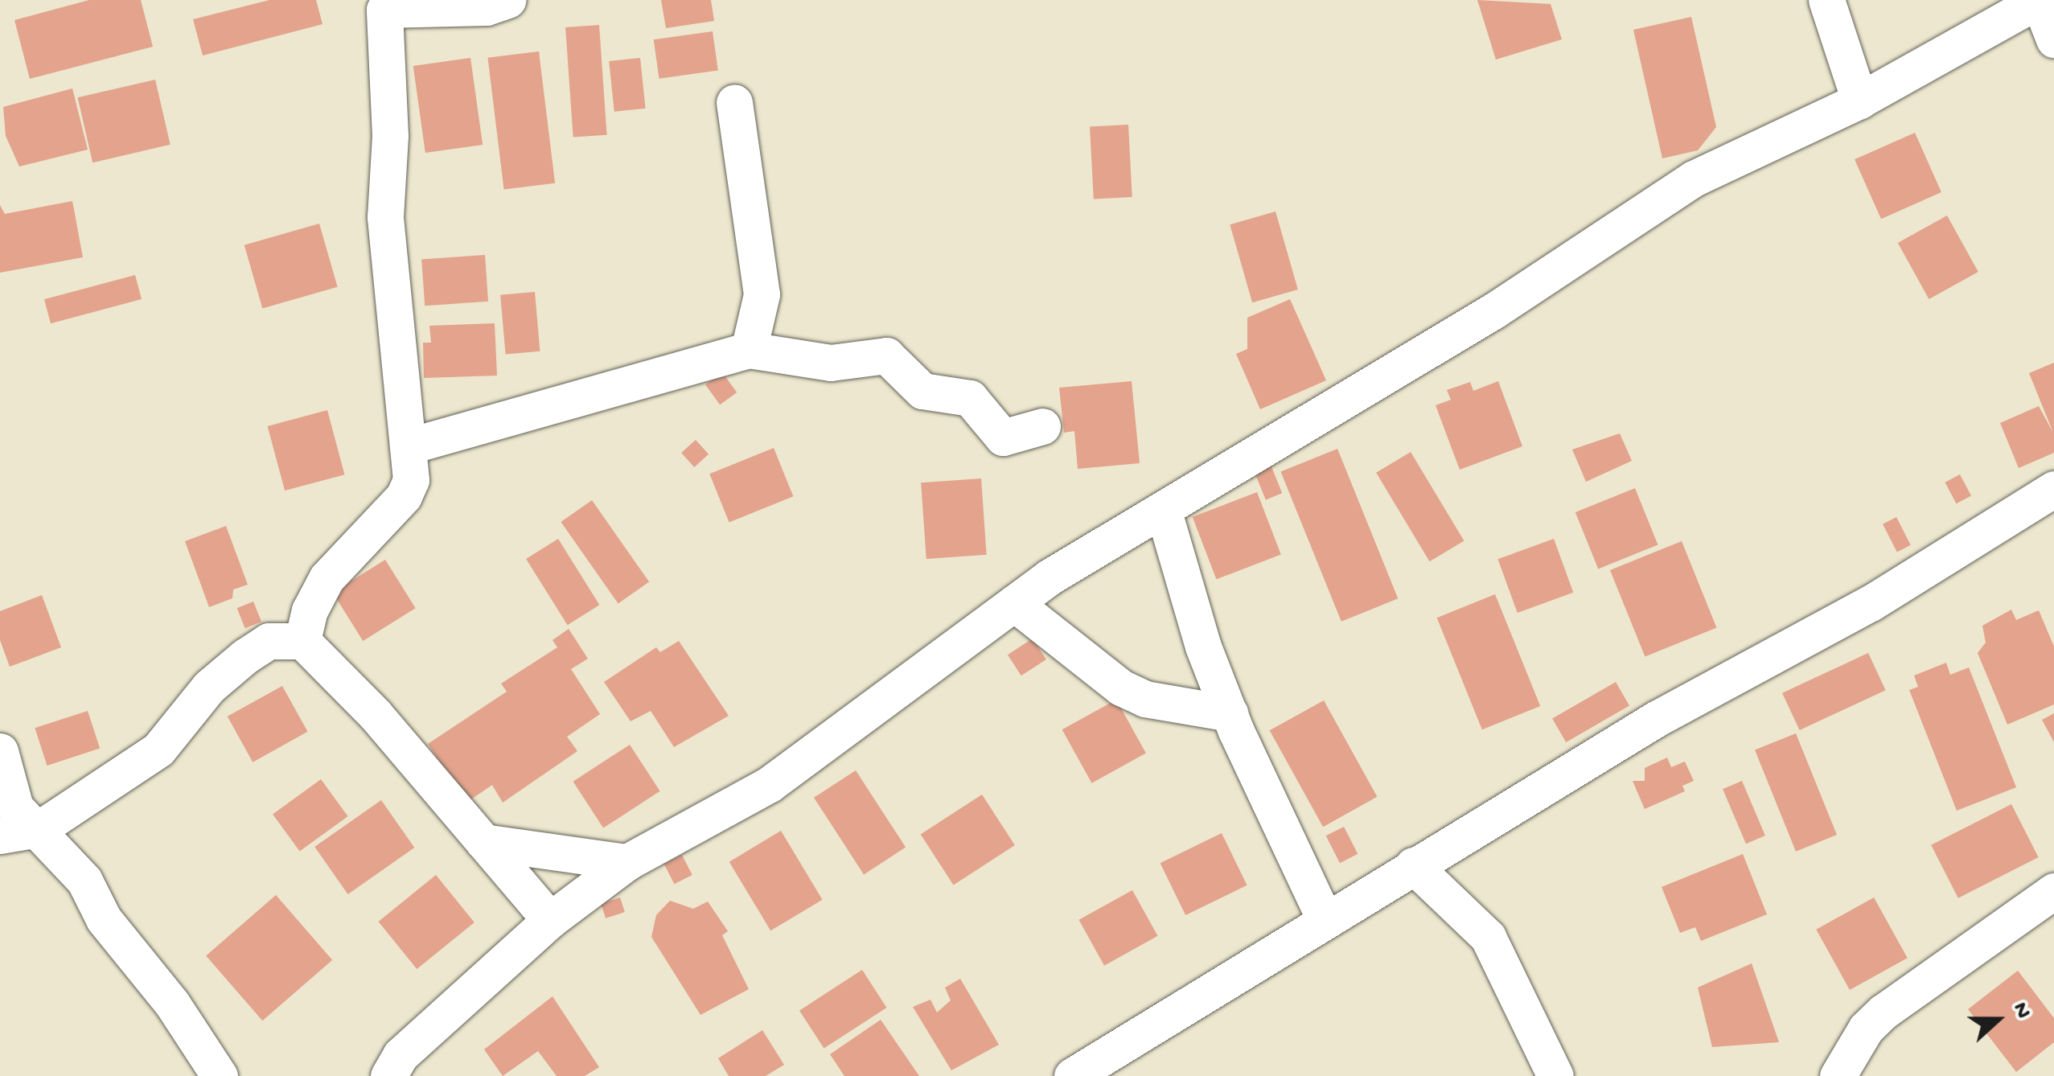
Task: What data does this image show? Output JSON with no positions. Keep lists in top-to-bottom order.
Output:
{
  "north": "right"
}
